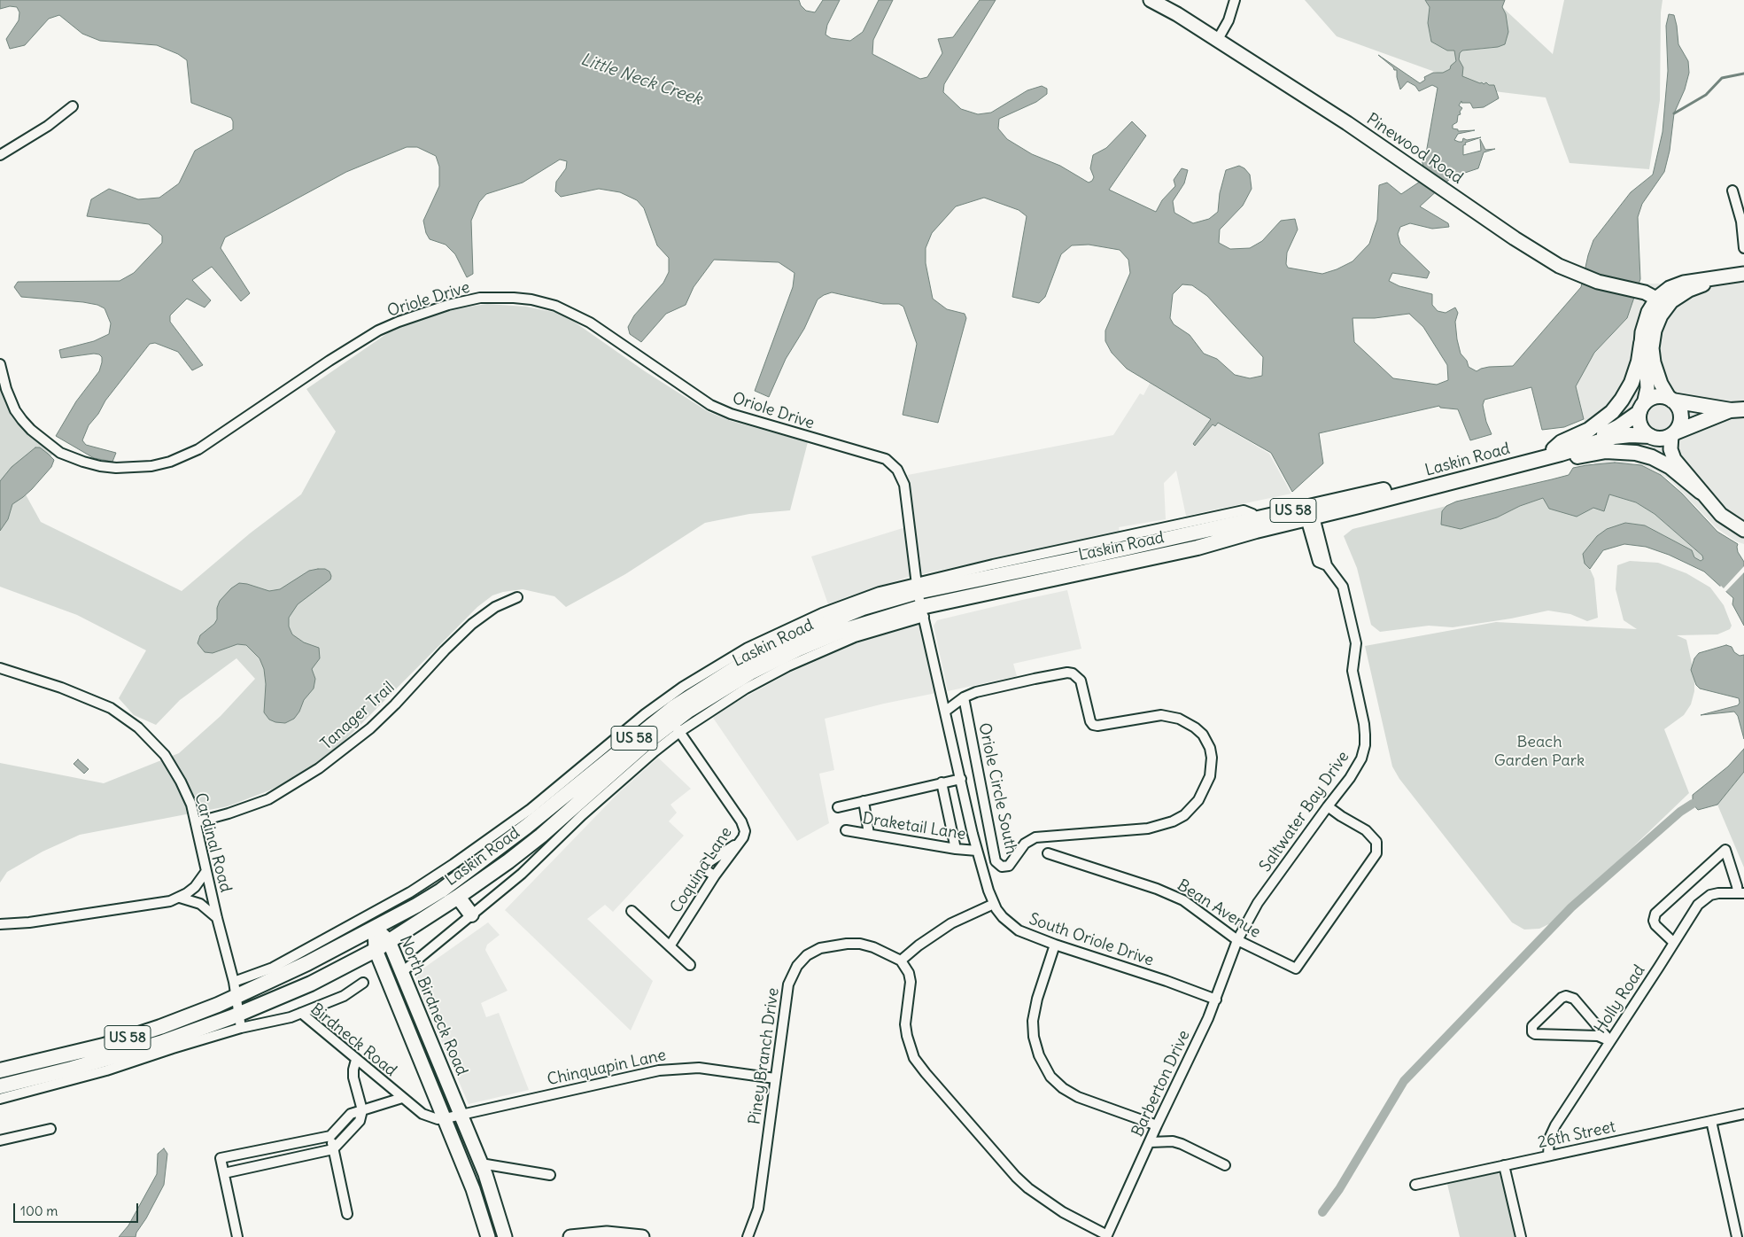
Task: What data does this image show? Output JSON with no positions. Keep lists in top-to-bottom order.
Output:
{
  "streets": {
    "main road": ["Laskin Road", "US 58"],
    "street": [
      "Pinewood Road",
      "Oriole Drive",
      "Tanager Trail",
      "Oriole Circle South",
      "Saltwater Bay Drive",
      "Draketail Lane",
      "Cardinal Road",
      "Coquina Lane",
      "Bean Avenue",
      "South Oriole Drive",
      "Holly Road",
      "North Birdneck Road",
      "Birdneck Road",
      "Piney Branch Drive",
      "Chinquapin Lane",
      "Barberton Drive",
      "26th Street"
    ]
  },
  "crossings": [
    ["Oriole Drive", "Laskin Road"],
    ["Oriole Drive", "South Oriole Drive"],
    ["Laskin Road", "US 58"],
    ["Laskin Road", "Saltwater Bay Drive"],
    ["Laskin Road", "Cardinal Road"],
    ["Laskin Road", "Coquina Lane"],
    ["Laskin Road", "South Oriole Drive"],
    ["Laskin Road", "North Birdneck Road"],
    ["Laskin Road", "Birdneck Road"],
    ["Tanager Trail", "Cardinal Road"],
    ["Oriole Circle South", "South Oriole Drive"],
    ["Saltwater Bay Drive", "Bean Avenue"],
    ["Saltwater Bay Drive", "Barberton Drive"],
    ["Draketail Lane", "South Oriole Drive"],
    ["Bean Avenue", "Barberton Drive"],
    ["South Oriole Drive", "Barberton Drive"],
    ["Holly Road", "26th Street"],
    ["North Birdneck Road", "Birdneck Road"],
    ["North Birdneck Road", "Chinquapin Lane"],
    ["Birdneck Road", "Chinquapin Lane"],
    ["Piney Branch Drive", "Chinquapin Lane"]
  ],
  "water": ["Little Neck Creek"],
  "parks": ["Beach Garden Park"],
  "scale_bar": "100 m"
}
